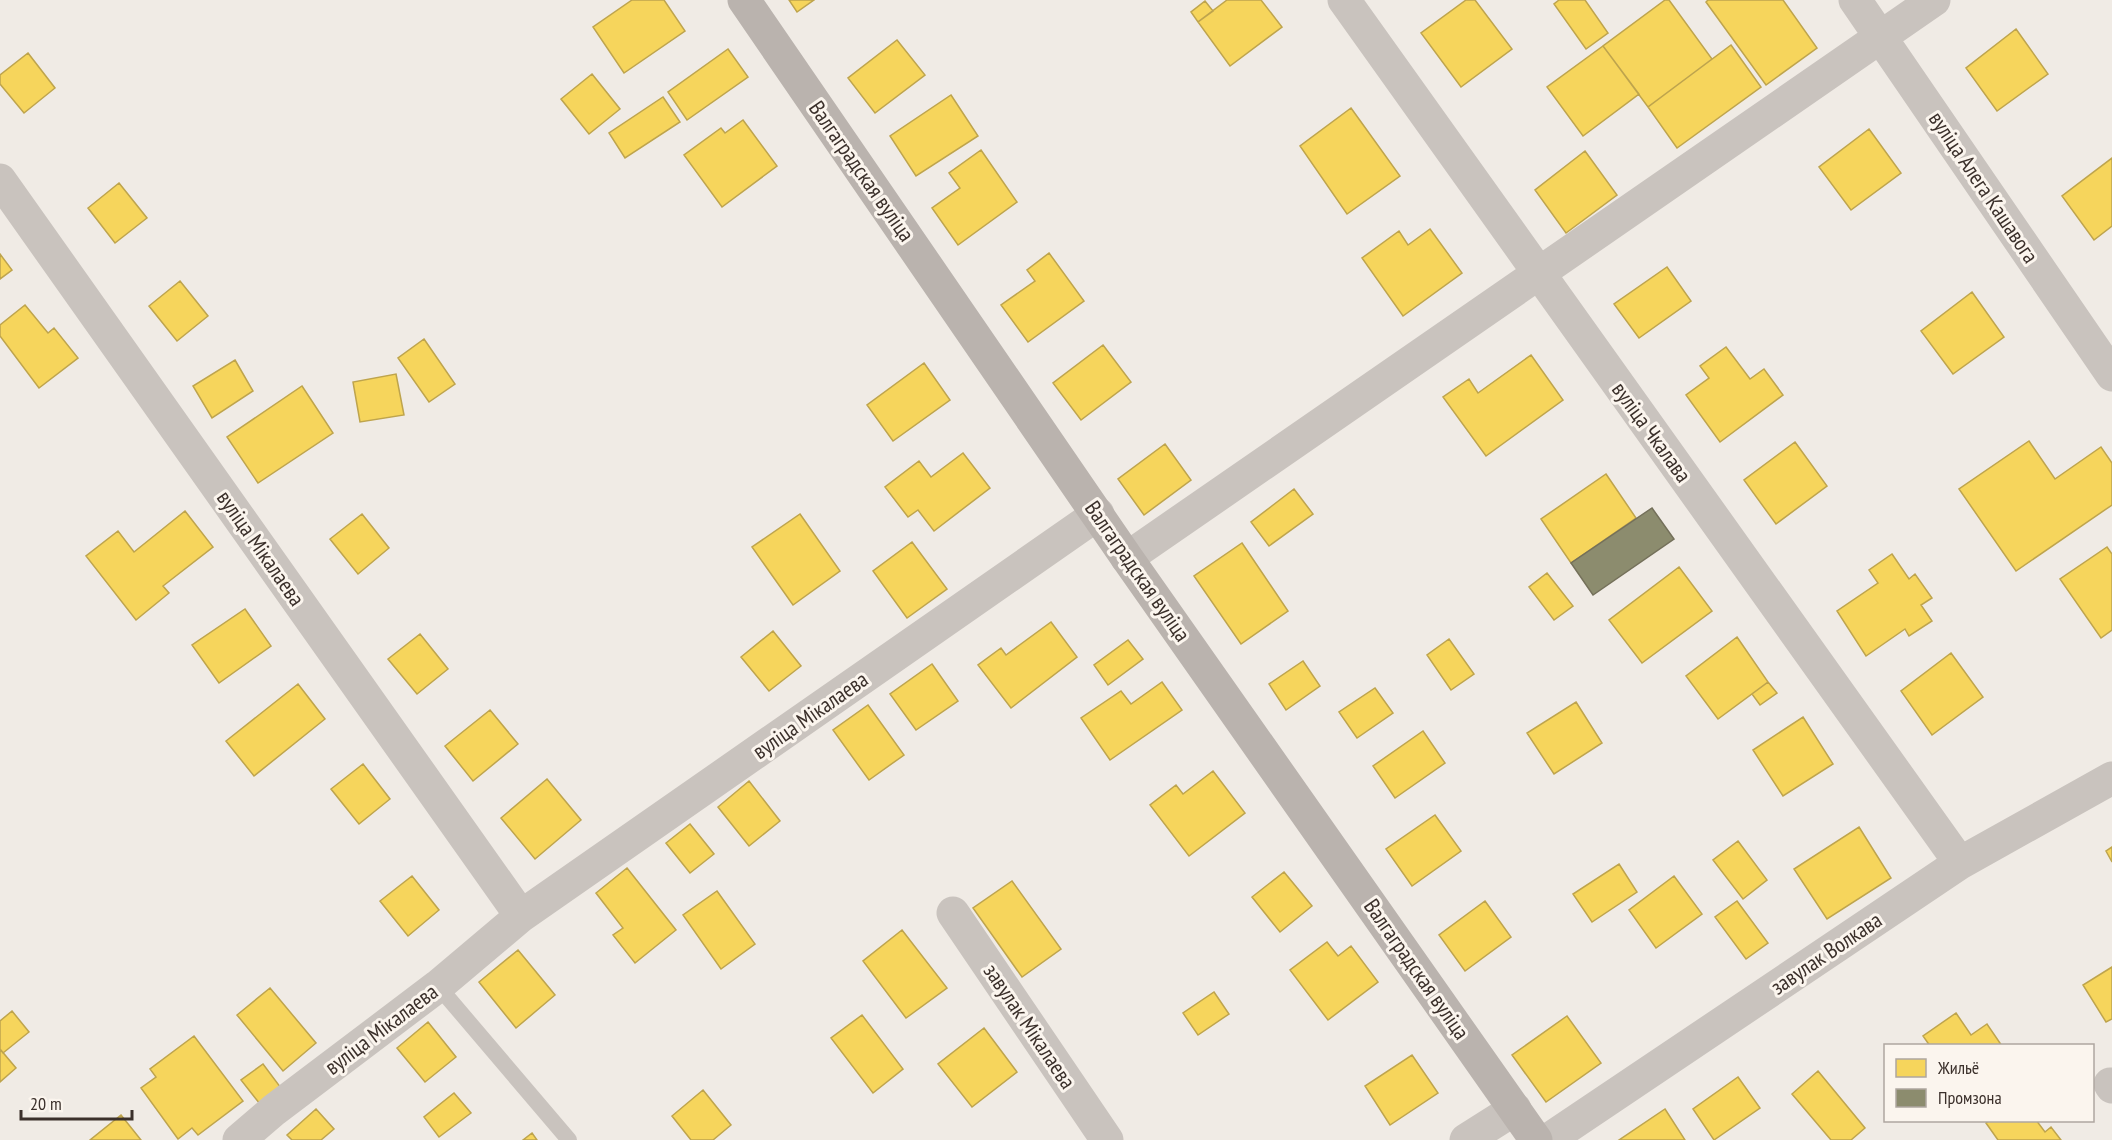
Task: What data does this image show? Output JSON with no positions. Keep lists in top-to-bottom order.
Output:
{
  "streets": {
    "street": [
      "Валгаградская вуліца",
      "вуліца Алега Кашавога",
      "вуліца Чкалава",
      "вуліца Мікалаева",
      "завулак Волкава",
      "завулак Мікалаева"
    ]
  },
  "crossings": [
    ["Валгаградская вуліца", "вуліца Мікалаева"],
    ["вуліца Чкалава", "завулак Волкава"]
  ],
  "legend": ["Жильё", "Промзона"],
  "scale_bar": "20 m"
}
